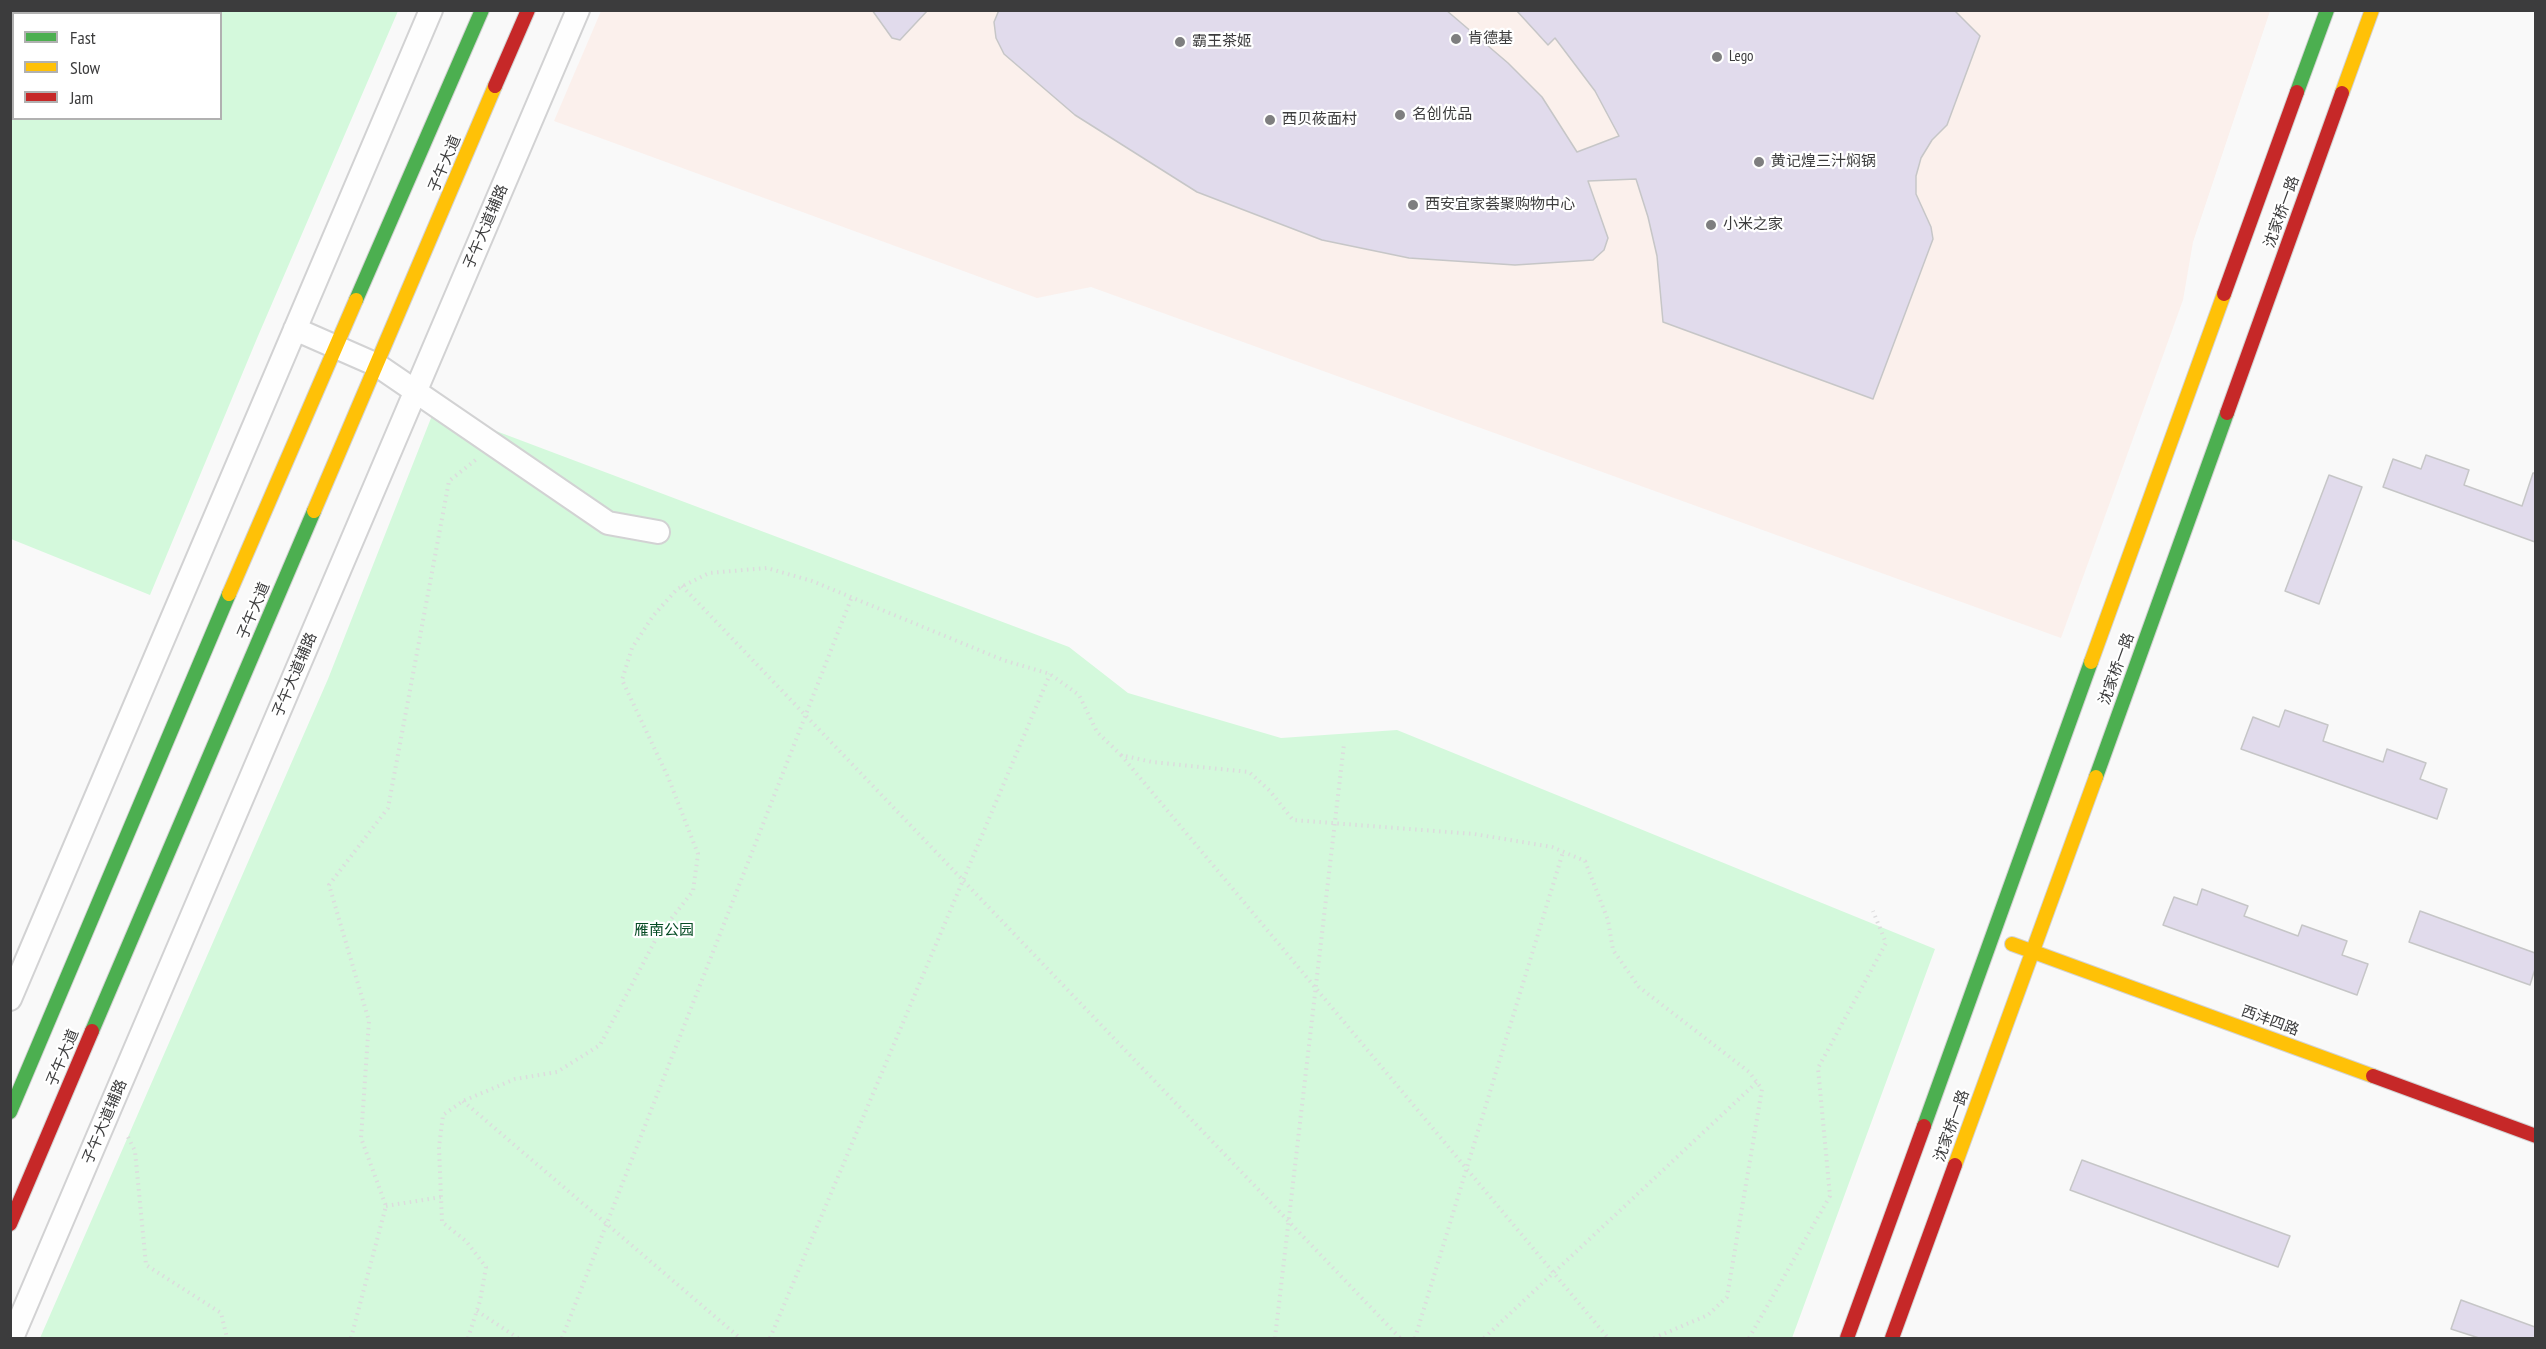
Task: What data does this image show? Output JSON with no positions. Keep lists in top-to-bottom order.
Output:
{
  "streets": {
    "main road": ["子午大道", "沈家桥一路", "西沣四路"],
    "street": ["子午大道辅路"]
  },
  "crossings": [
    ["沈家桥一路", "西沣四路"]
  ],
  "parks": ["雁南公园"],
  "places": [
    "肯德基",
    "霸王茶姬",
    "Lego",
    "名创优品",
    "西贝莜面村",
    "黄记煌三汁焖锅",
    "西安宜家荟聚购物中心",
    "小米之家"
  ],
  "legend": ["Fast", "Slow", "Jam"]
}
